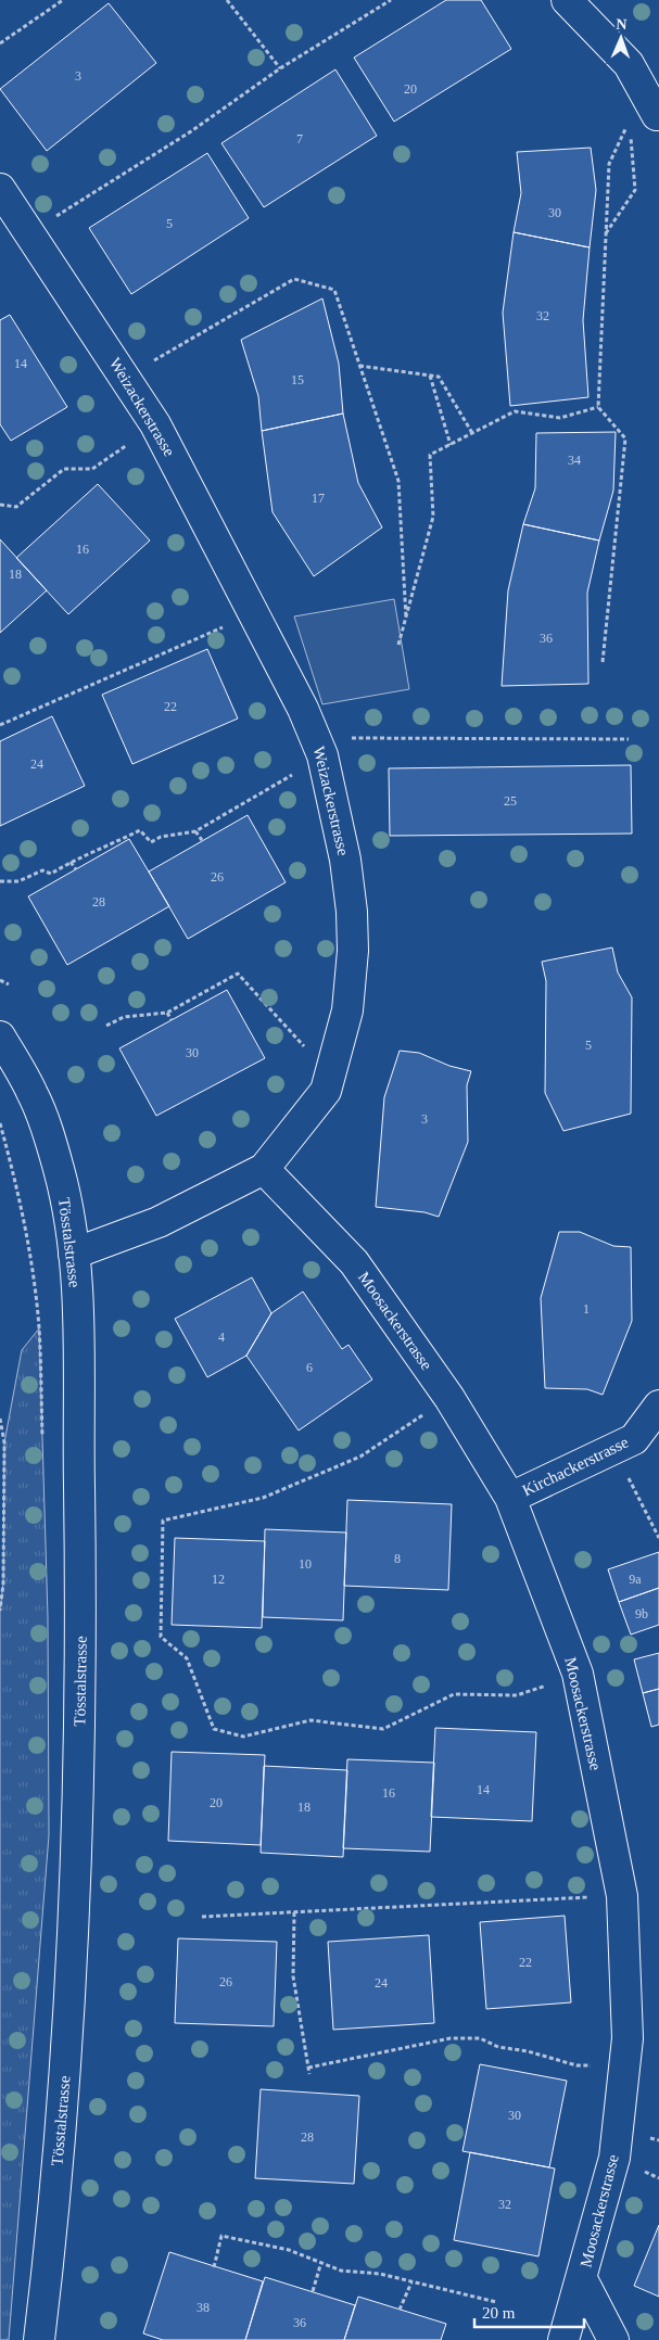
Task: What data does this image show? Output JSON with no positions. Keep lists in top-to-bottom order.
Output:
{
  "streets": {
    "street": [
      "Weizackerstrasse",
      "Tösstalstrasse",
      "Moosackerstrasse",
      "Kirchackerstrasse"
    ]
  },
  "crossings": [
    ["Weizackerstrasse", "Tösstalstrasse"],
    ["Weizackerstrasse", "Moosackerstrasse"],
    ["Moosackerstrasse", "Kirchackerstrasse"]
  ],
  "house_numbers": [
    "3",
    "20",
    "7",
    "30",
    "5",
    "32",
    "14",
    "15",
    "34",
    "17",
    "16",
    "18",
    "36",
    "22",
    "24",
    "25",
    "26",
    "28",
    "5",
    "30",
    "3",
    "1",
    "4",
    "6",
    "8",
    "10",
    "12",
    "9a",
    "9b",
    "14",
    "16",
    "20",
    "18",
    "22",
    "26",
    "24",
    "30",
    "28",
    "32",
    "38",
    "36"
  ],
  "scale_bar": "20 m",
  "north": "top"
}
